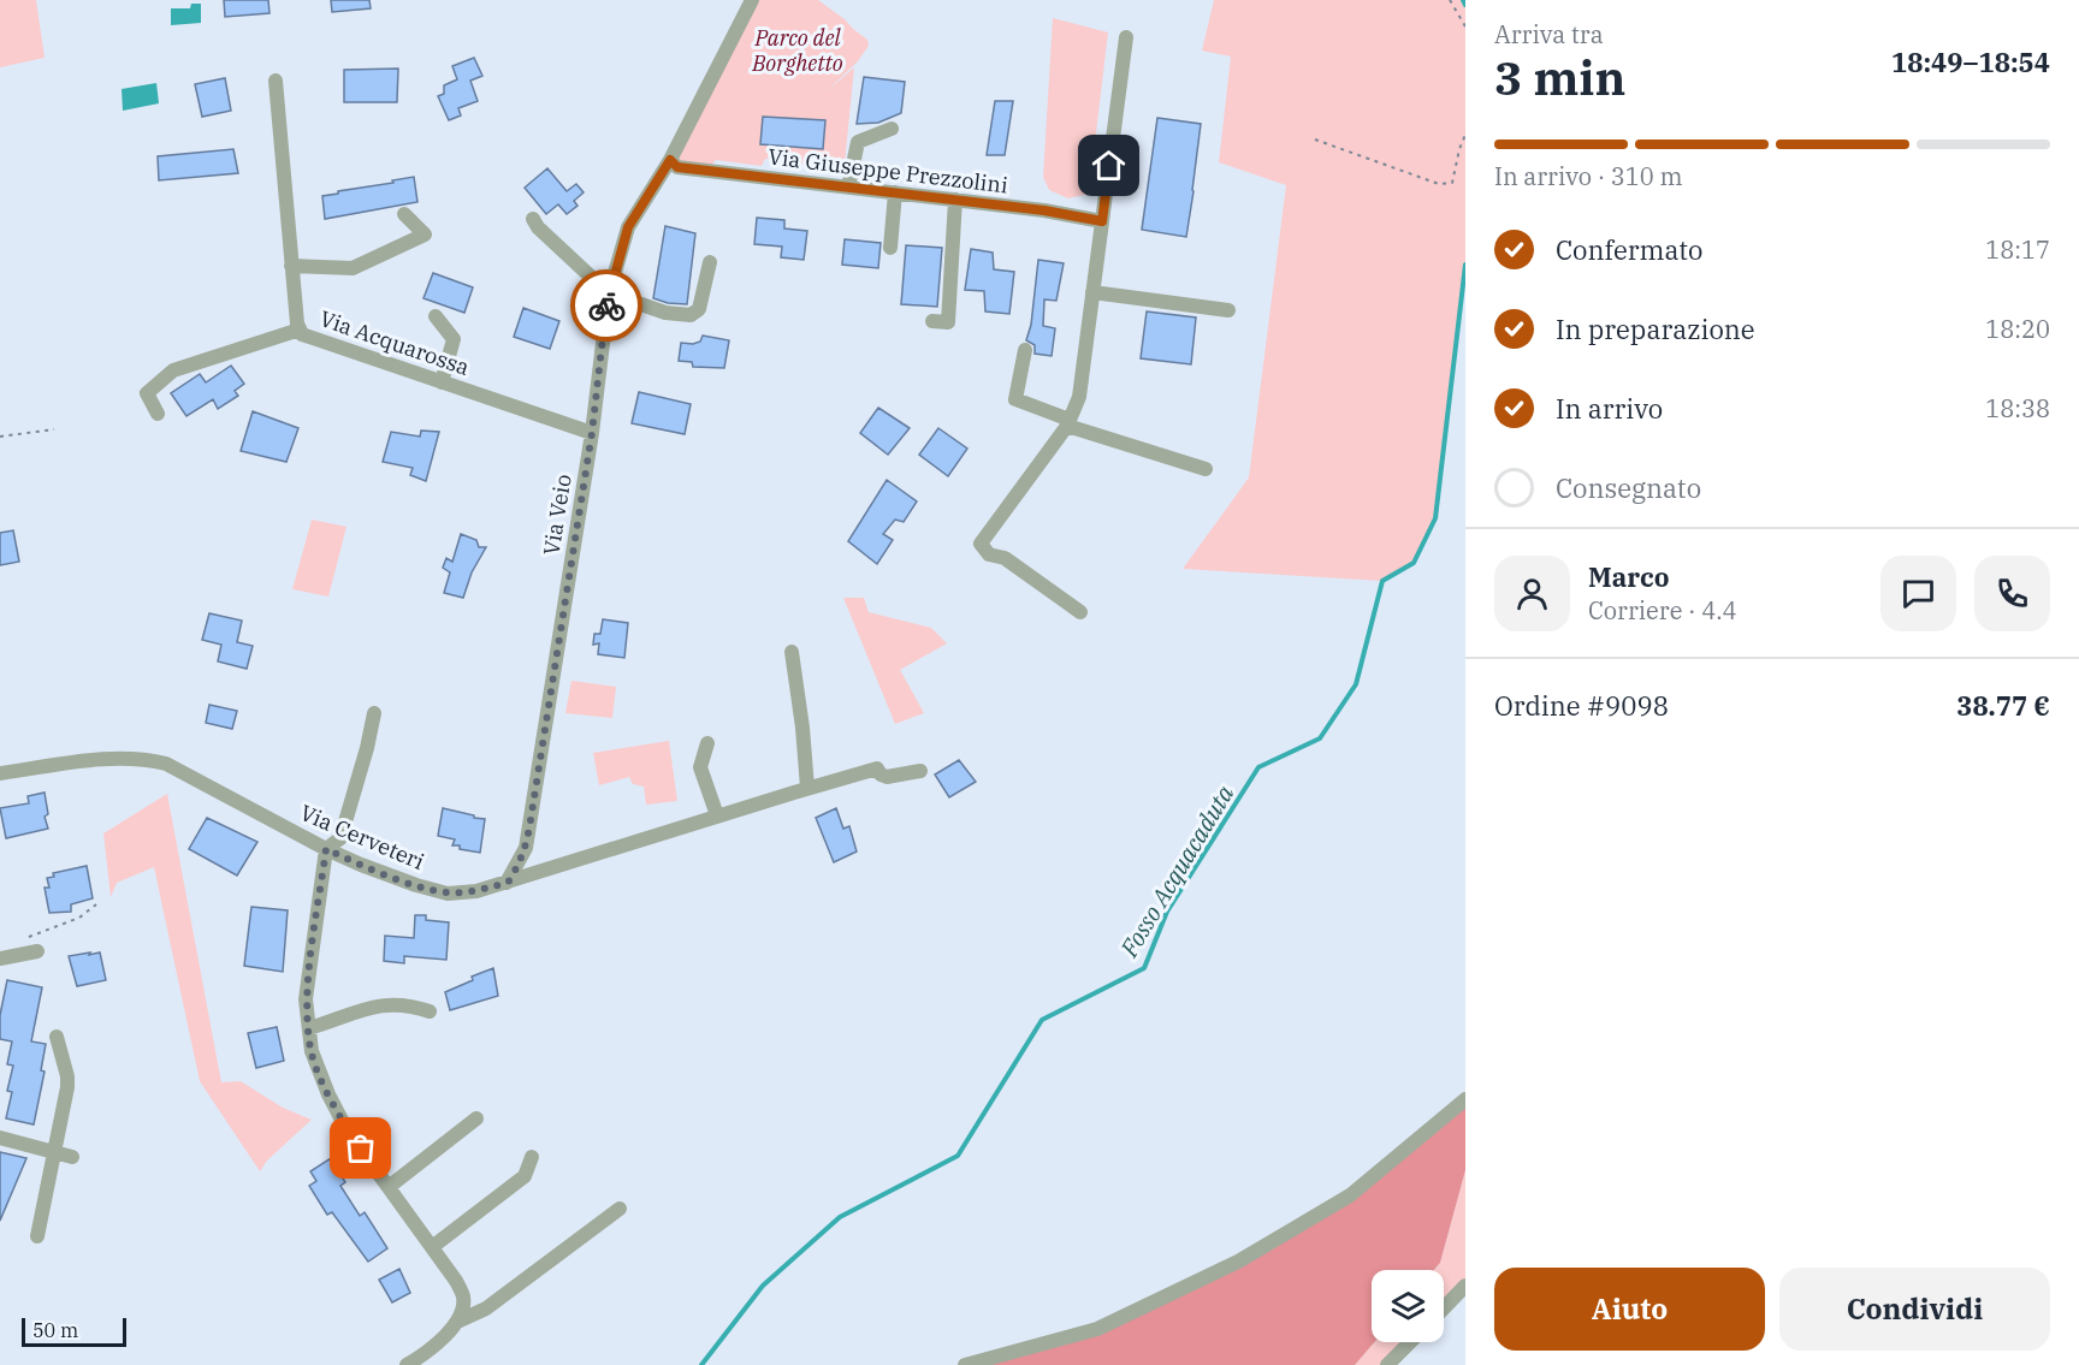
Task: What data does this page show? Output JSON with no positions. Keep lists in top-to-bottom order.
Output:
{
  "streets": {
    "street": [
      "Via Giuseppe Prezzolini",
      "Via Acquarossa",
      "Via Veio",
      "Via Cerveteri"
    ]
  },
  "crossings": [
    ["Via Giuseppe Prezzolini", "Via Veio"],
    ["Via Acquarossa", "Via Veio"],
    ["Via Veio", "Via Cerveteri"]
  ],
  "water": ["Fosso Acquacaduta"],
  "parks": ["Parco del Borghetto"],
  "scale_bar": "50 m",
  "page": {
    "heading": ["3 min", "Arriva tra", "18:49–18:54"],
    "panel": [
      "Marco",
      "Corriere · 4.4",
      "Ordine #9098",
      "38.77 €"
    ],
    "bar": "In arrivo · 310 m",
    "list": [
      ["Confermato", "18:17"],
      ["In preparazione", "18:20"],
      ["In arrivo", "18:38"],
      "Consegnato"
    ],
    "buttons": ["Aiuto", "Condividi"],
    "scale": "50 m"
  }
}
